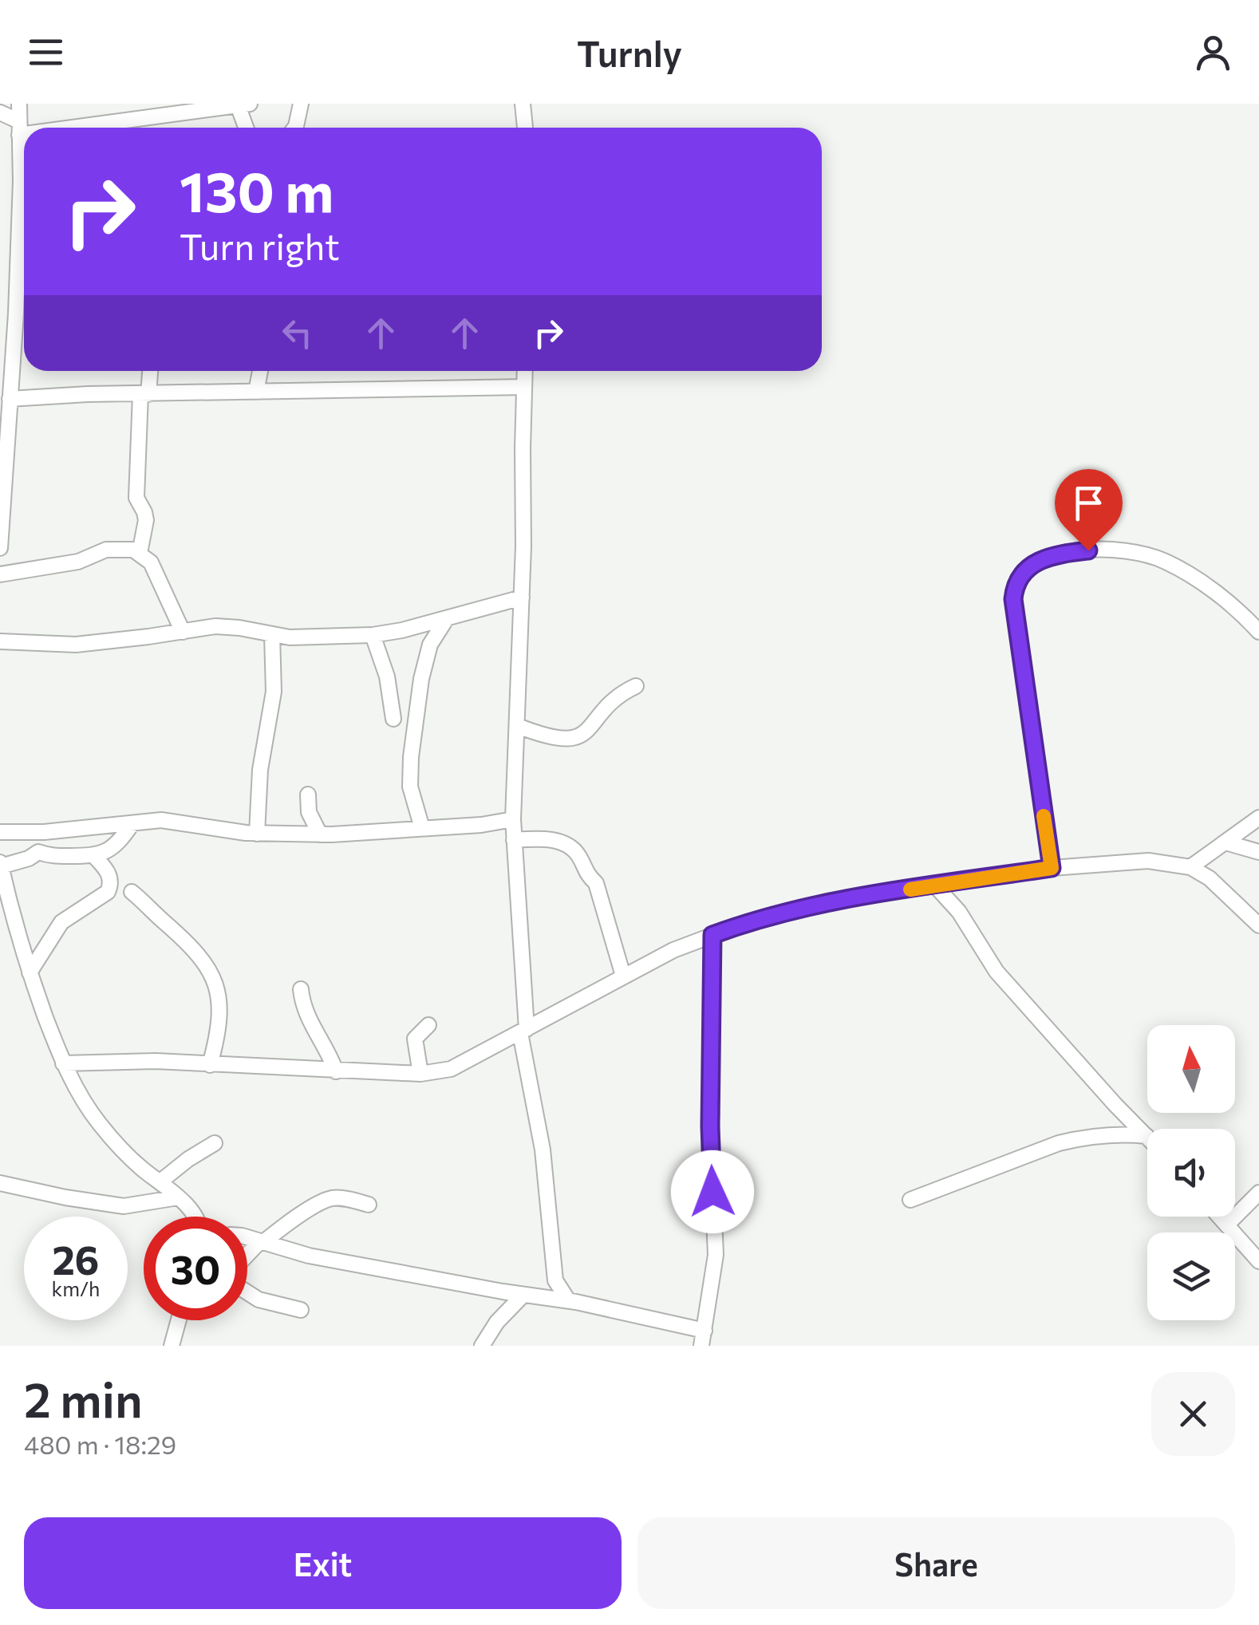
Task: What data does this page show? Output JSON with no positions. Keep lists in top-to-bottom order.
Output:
{
  "north": "top",
  "page": {
    "header": "Turnly",
    "turn": ["130 m", "Turn right"],
    "speed": "26 km/h",
    "limit": "30",
    "heading": ["2 min", "480 m · 18:29"],
    "buttons": ["Exit", "Share"]
  }
}
